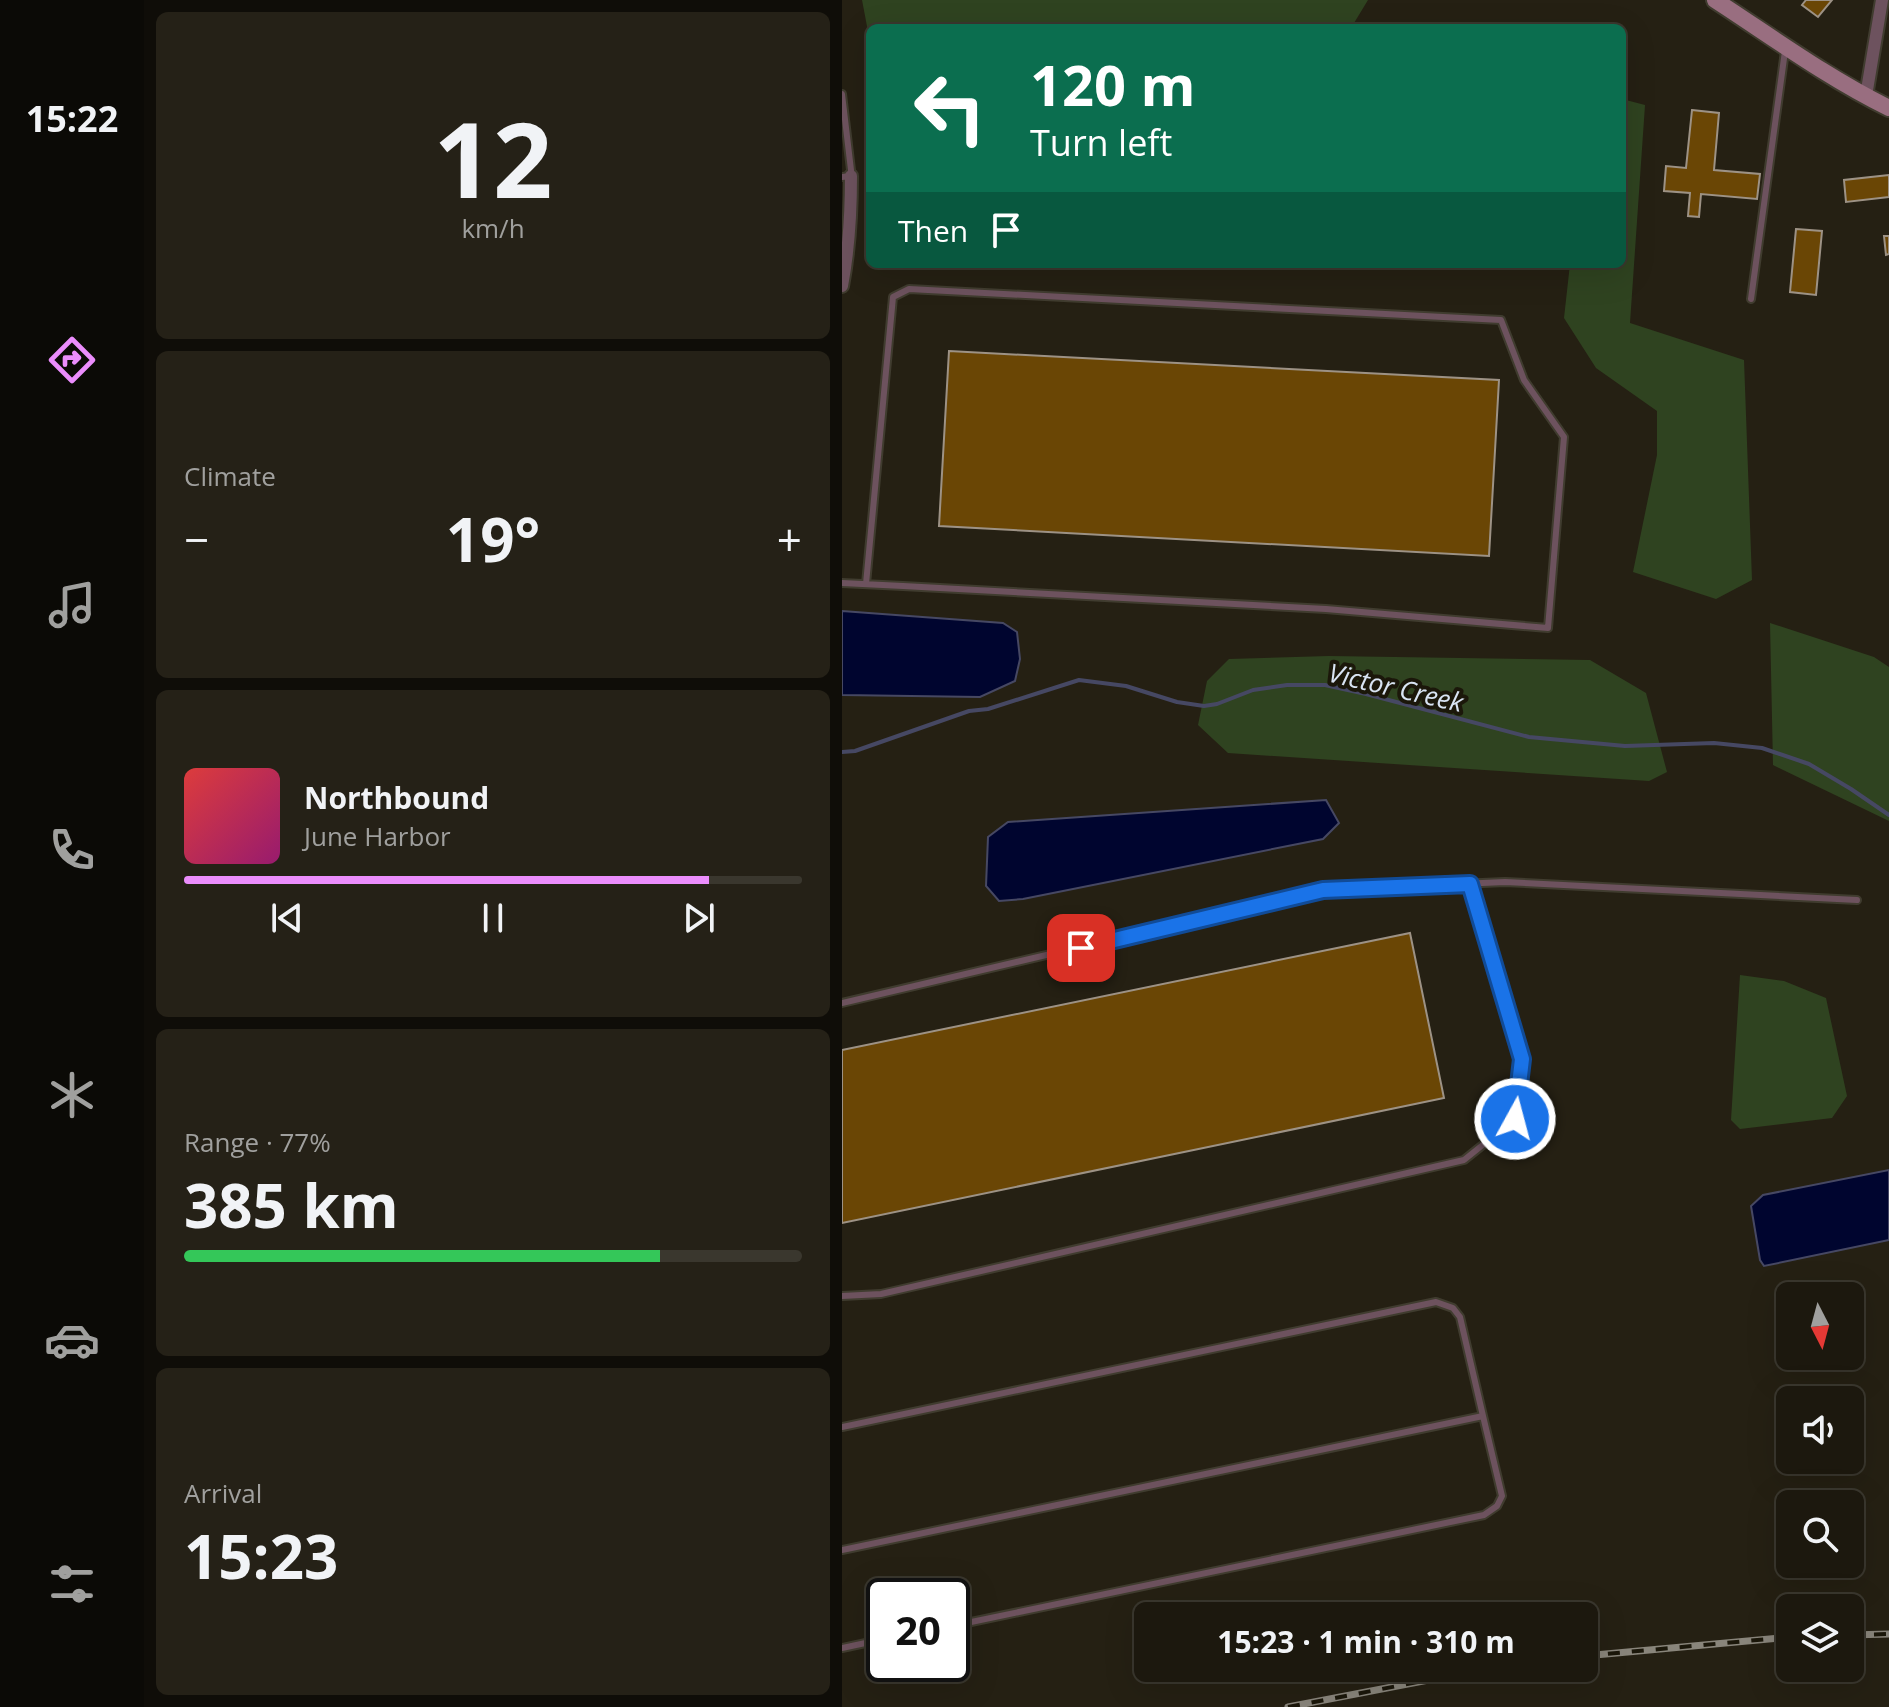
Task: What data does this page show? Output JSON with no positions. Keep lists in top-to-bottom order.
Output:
{
  "water": ["Victor Creek"],
  "north": "bottom",
  "page": {
    "tabs": "15:22",
    "tile": [
      ["12", "km/h"],
      "Climate",
      ["Range · 77%", "385 km"],
      ["Arrival", "15:23"]
    ],
    "turn": ["120 m", "Turn left"],
    "then": "Then",
    "heat": ["−", "19°", "+"],
    "song": ["Northbound", "June Harbor"],
    "limit": "20",
    "trip": "15:23 · 1 min · 310 m"
  }
}
